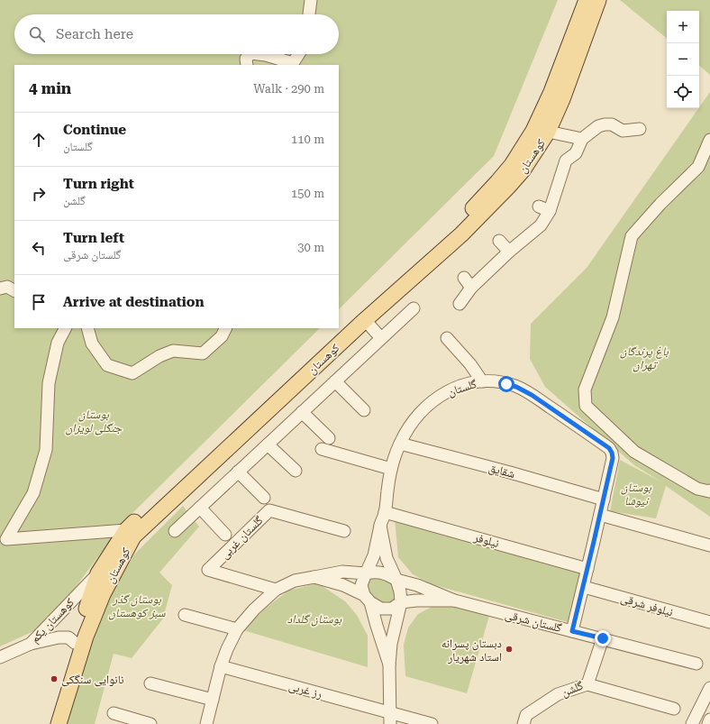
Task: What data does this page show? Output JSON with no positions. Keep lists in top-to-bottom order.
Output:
{
  "streets": {
    "main road": ["کوهستان"],
    "street": [
      "گلستان",
      "شقایق",
      "گلستان غربی",
      "نیلوفر",
      "نیلوفر شرقی",
      "کوهستان یکم",
      "گلستان شرقی",
      "گلشن",
      "رز غربی"
    ]
  },
  "crossings": [
    ["کوهستان", "کوهستان یکم"],
    ["گلستان", "شقایق"],
    ["گلستان", "نیلوفر"],
    ["گلستان شرقی", "گلشن"]
  ],
  "parks": [
    "باغ پرندگان تهران",
    "بوستان جنگلی لویزان",
    "بوستان نیوشا",
    "بوستان گذر سبز کوهستان",
    "بوستان گلداد"
  ],
  "places": ["دبستان پسرانه استاد شهريار", "نانوایی سنگکی"],
  "page": {
    "map_buttons": ["+", "−"],
    "search": "Search here",
    "heading": ["4 min", "Walk · 290 m"],
    "list": [
      ["Continue", "گلستان", "110 m"],
      ["Turn right", "گلشن", "150 m"],
      ["Turn left", "گلستان شرقی", "30 m"],
      "Arrive at destination"
    ]
  }
}
